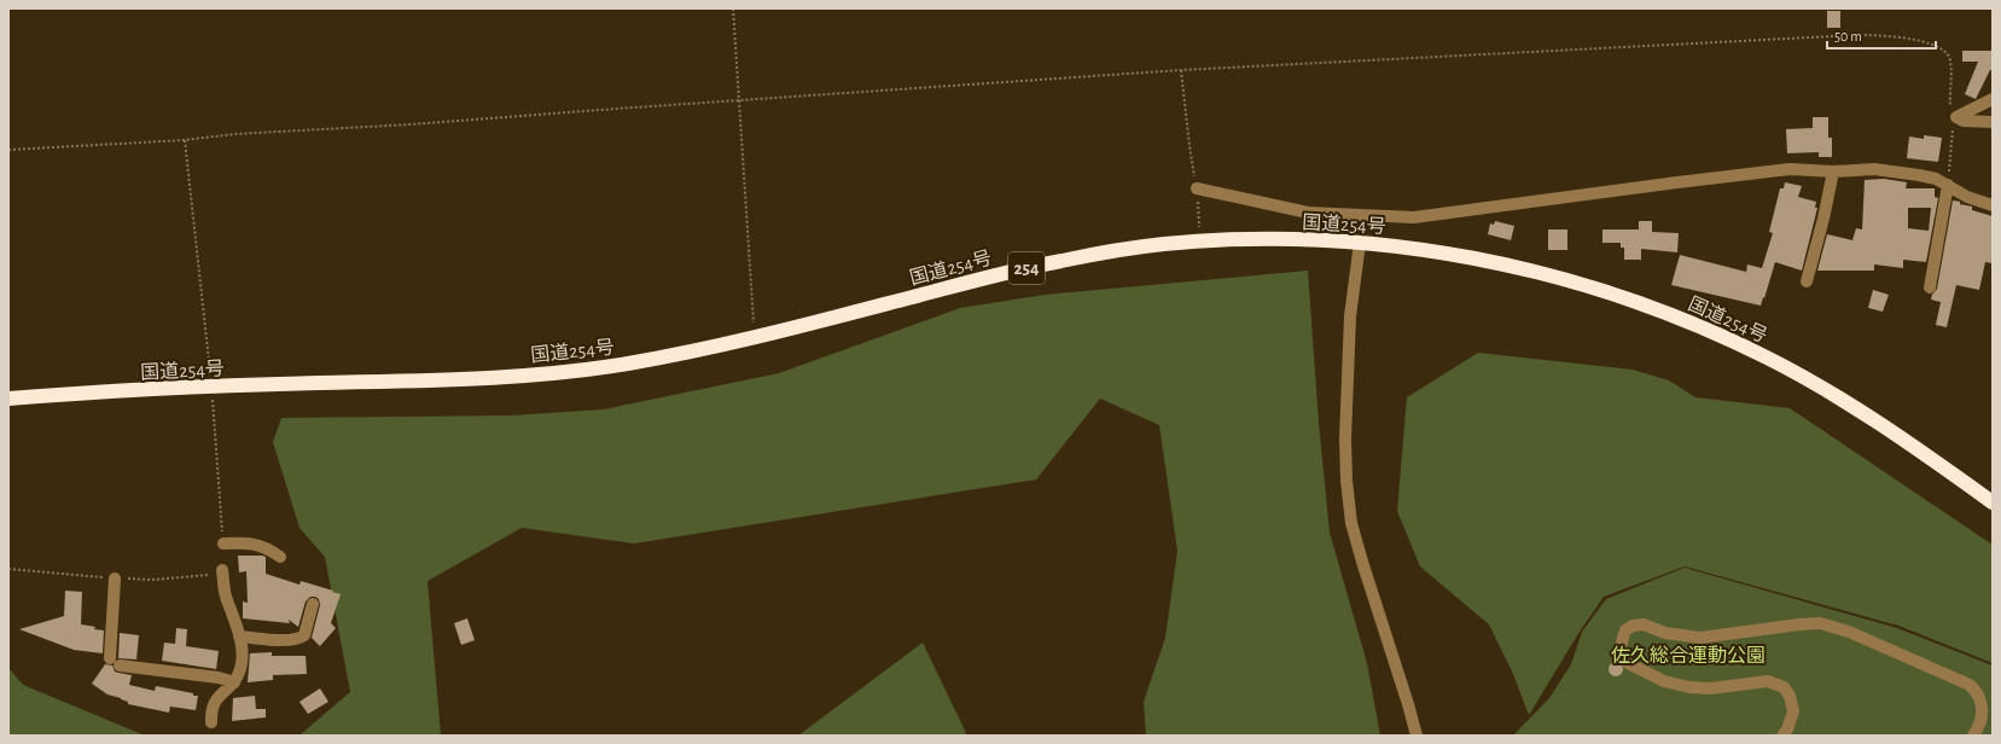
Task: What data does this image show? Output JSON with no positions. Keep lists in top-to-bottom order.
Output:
{
  "streets": {
    "highway": ["国道254号", "254"]
  },
  "parks": ["佐久総合運動公園"],
  "scale_bar": "50 m"
}
